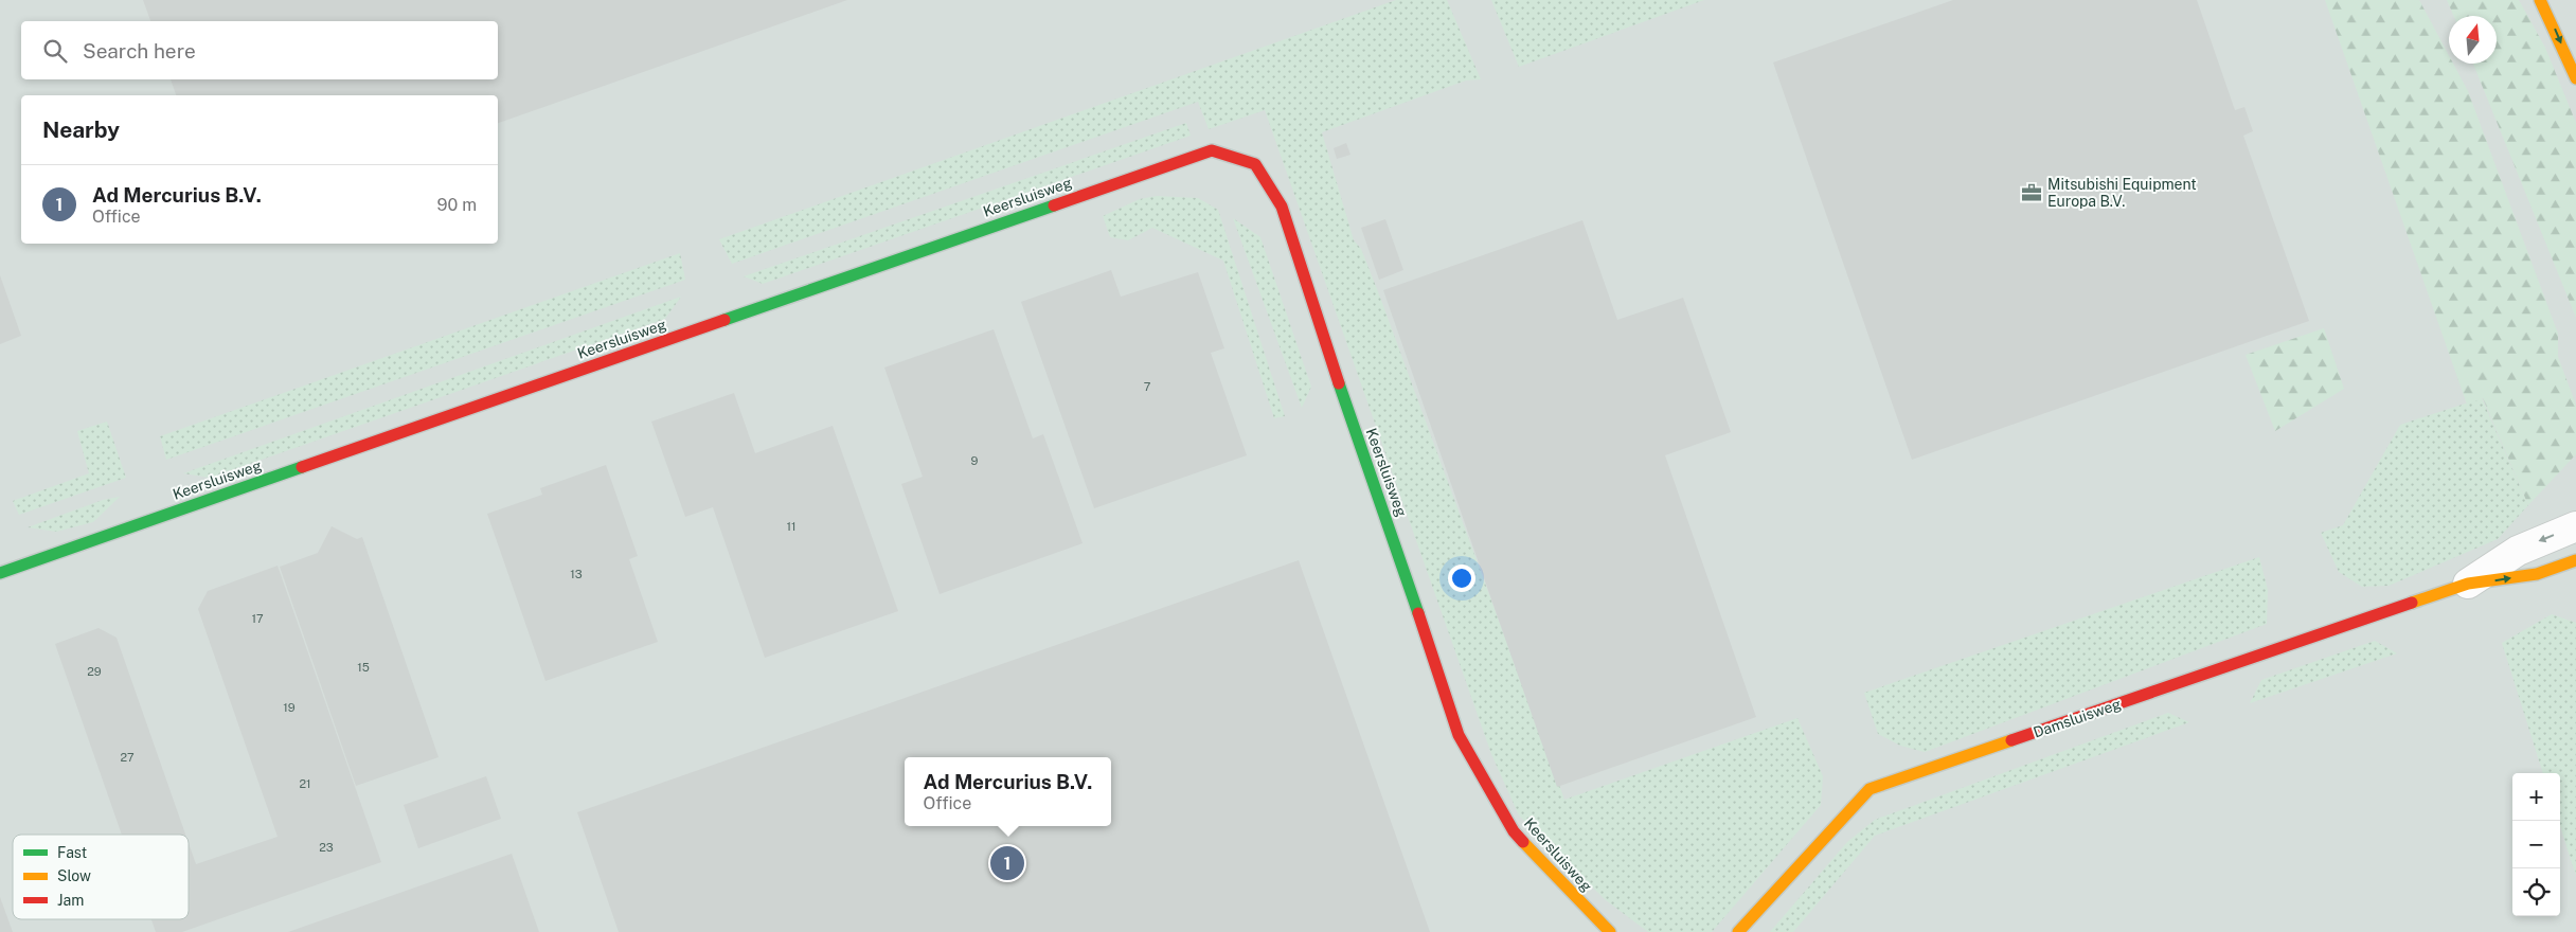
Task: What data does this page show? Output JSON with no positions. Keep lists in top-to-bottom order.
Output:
{
  "streets": {
    "street": ["Keersluisweg", "Damsluisweg"]
  },
  "places": {
    "office": ["Mitsubishi Equipment Europa B.V."]
  },
  "house_numbers": [
    "7",
    "9",
    "11",
    "13",
    "17",
    "15",
    "29",
    "19",
    "27",
    "21",
    "23"
  ],
  "legend": ["Fast", "Slow", "Jam"],
  "north": "top",
  "page": {
    "search": "Search here",
    "heading": "Nearby",
    "list": [
      {
        "mark": "1",
        "name": "Ad Mercurius B.V.",
        "note": "Office",
        "value": "90 m"
      }
    ],
    "popup": ["Ad Mercurius B.V.", "Office"],
    "map_buttons": ["+", "−"],
    "pins": "1"
  }
}
